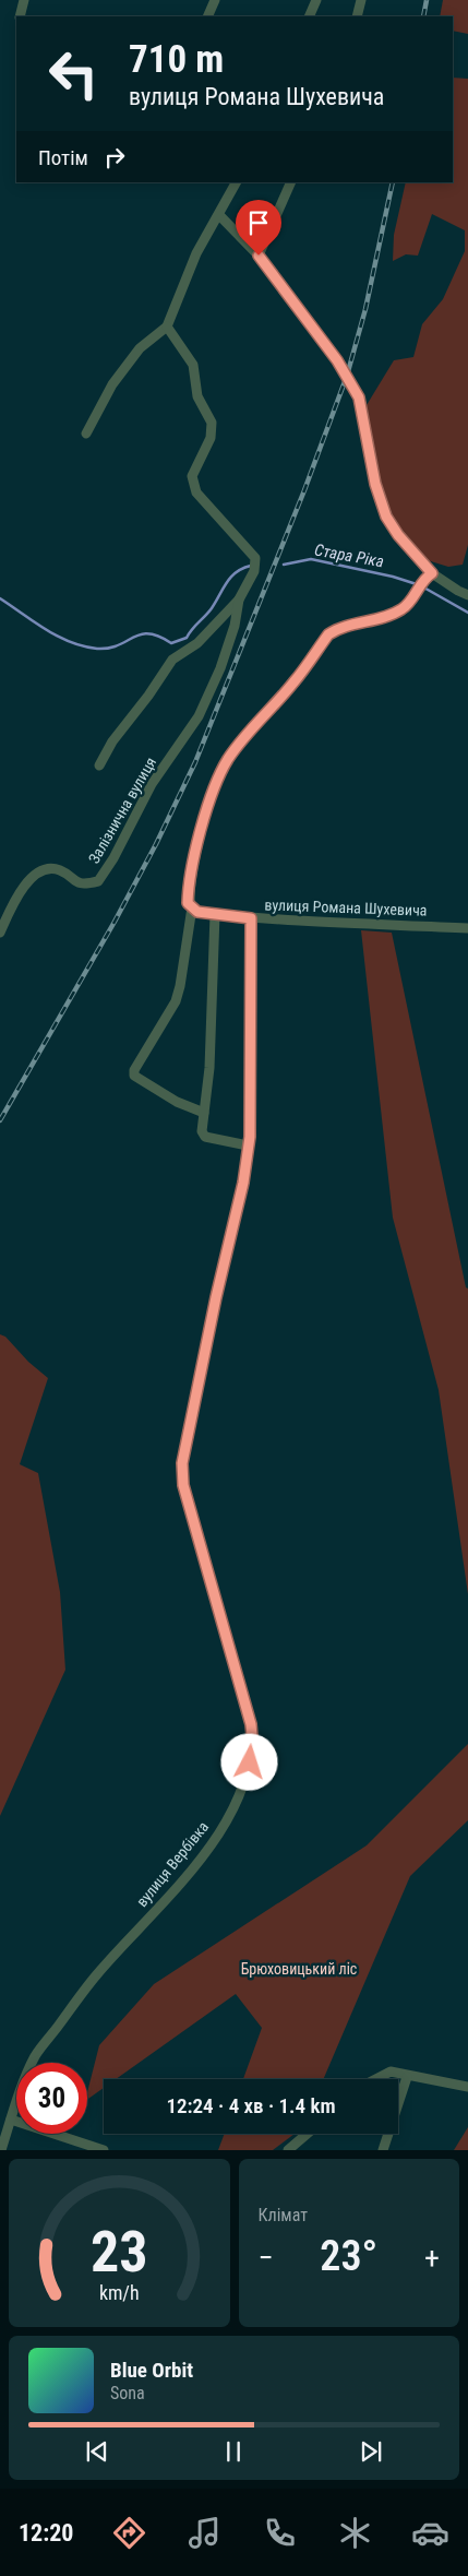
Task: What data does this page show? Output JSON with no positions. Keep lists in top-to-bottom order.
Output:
{
  "streets": {
    "street": ["Залізнична вулиця", "вулиця Романа Шухевича", "вулиця Вербівка"]
  },
  "crossings": [
    ["вулиця Романа Шухевича", "вулиця Вербівка"]
  ],
  "water": ["Стара Ріка"],
  "parks": ["Брюховицький ліс"],
  "page": {
    "turn": ["710 m", "вулиця Романа Шухевича"],
    "then": "Потім",
    "limit": "30",
    "trip": "12:24 · 4 хв · 1.4 km",
    "tile": "Клімат",
    "heat": ["−", "23°", "+"],
    "song": ["Blue Orbit", "Sona"],
    "tabs": "12:20",
    "gauge": ["23", "km/h"]
  }
}
